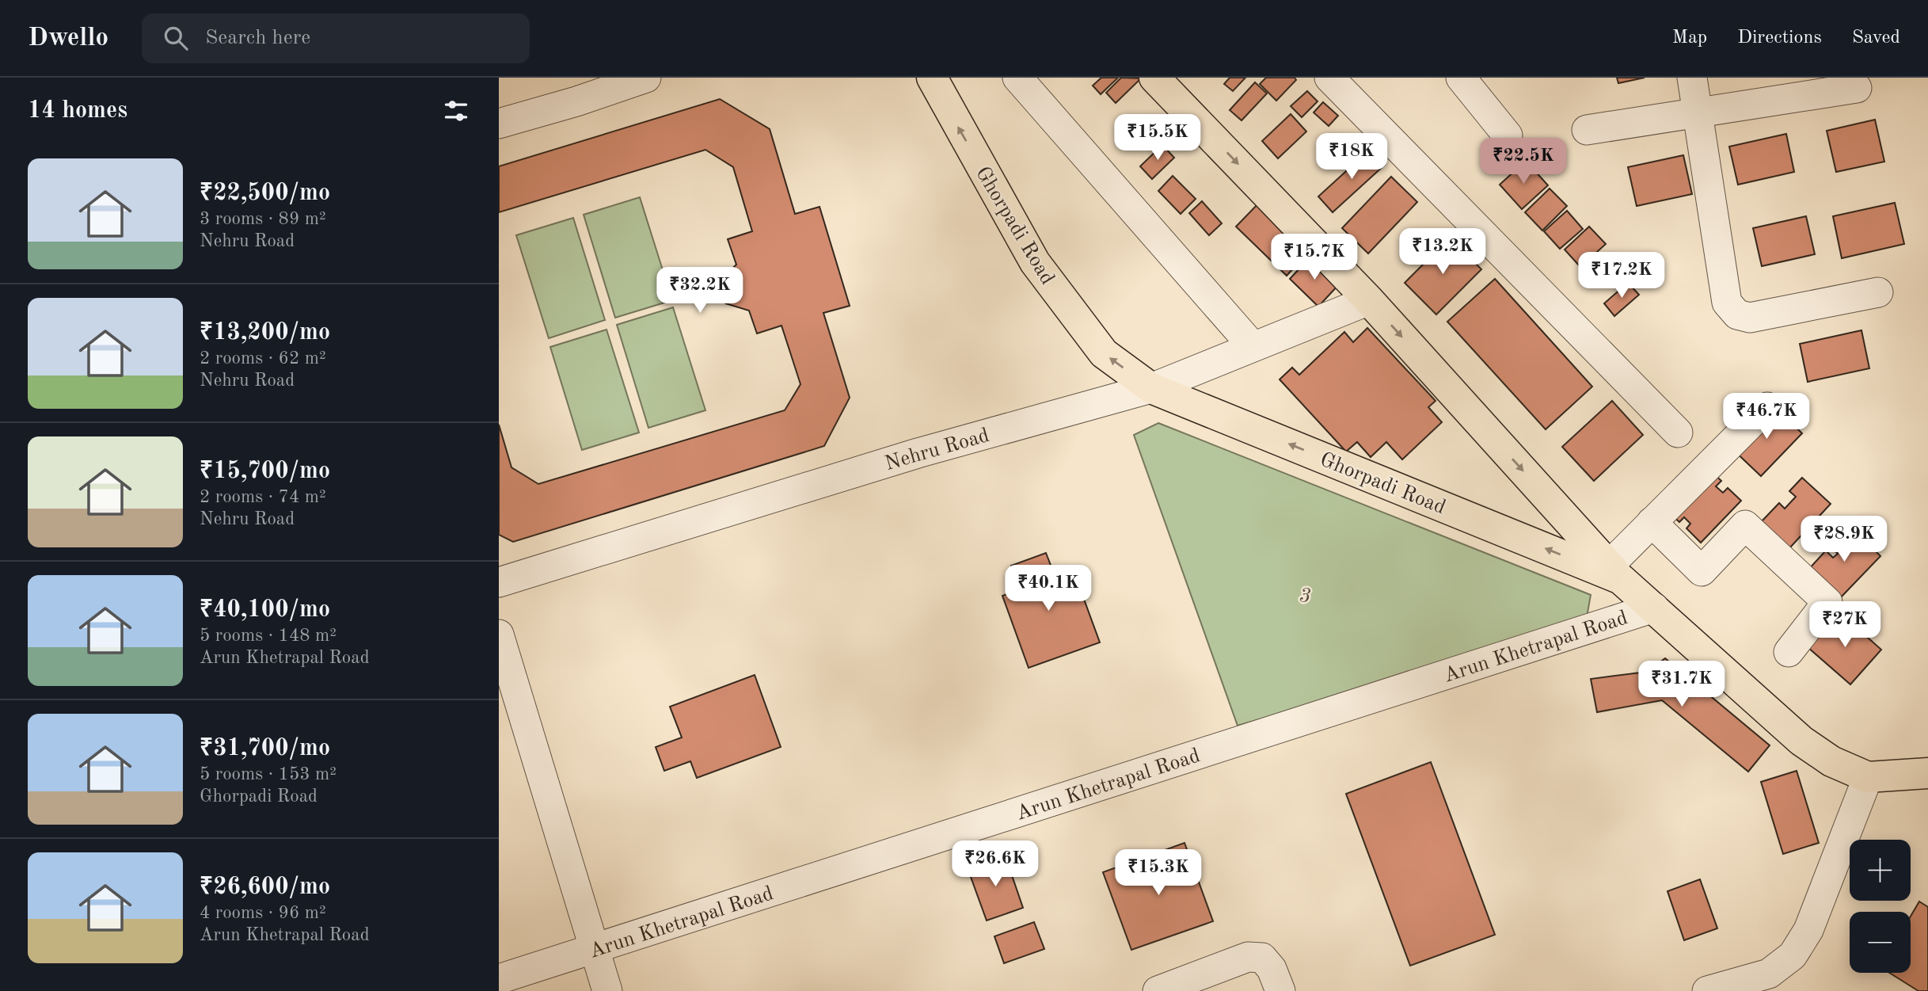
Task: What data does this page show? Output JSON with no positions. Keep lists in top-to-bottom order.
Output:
{
  "streets": {
    "main road": ["Ghorpadi Road"],
    "street": ["Nehru Road", "Arun Khetrapal Road"]
  },
  "crossings": [
    ["Ghorpadi Road", "Nehru Road"],
    ["Ghorpadi Road", "Arun Khetrapal Road"]
  ],
  "parks": ["3"],
  "page": {
    "header": "Dwello",
    "search": "Search here",
    "nav": ["Map", "Directions", "Saved"],
    "heading": "14 homes",
    "price": [
      "₹15.5K",
      "₹18K",
      "₹22.5K",
      "₹13.2K",
      "₹15.7K",
      "₹17.2K",
      "₹32.2K",
      "₹46.7K",
      "₹28.9K",
      "₹40.1K",
      "₹27K",
      "₹31.7K",
      "₹26.6K",
      "₹15.3K"
    ],
    "list": [
      {
        "name": "₹22,500/mo",
        "note": "3 rooms · 89 m² · Nehru Road"
      },
      {
        "name": "₹13,200/mo",
        "note": "2 rooms · 62 m² · Nehru Road"
      },
      {
        "name": "₹15,700/mo",
        "note": "2 rooms · 74 m² · Nehru Road"
      },
      {
        "name": "₹40,100/mo",
        "note": "5 rooms · 148 m² · Arun Khetrapal Road"
      },
      {
        "name": "₹31,700/mo",
        "note": "5 rooms · 153 m² · Ghorpadi Road"
      },
      {
        "name": "₹26,600/mo",
        "note": "4 rooms · 96 m² · Arun Khetrapal Road"
      }
    ],
    "map_buttons": ["+", "−"]
  }
}
